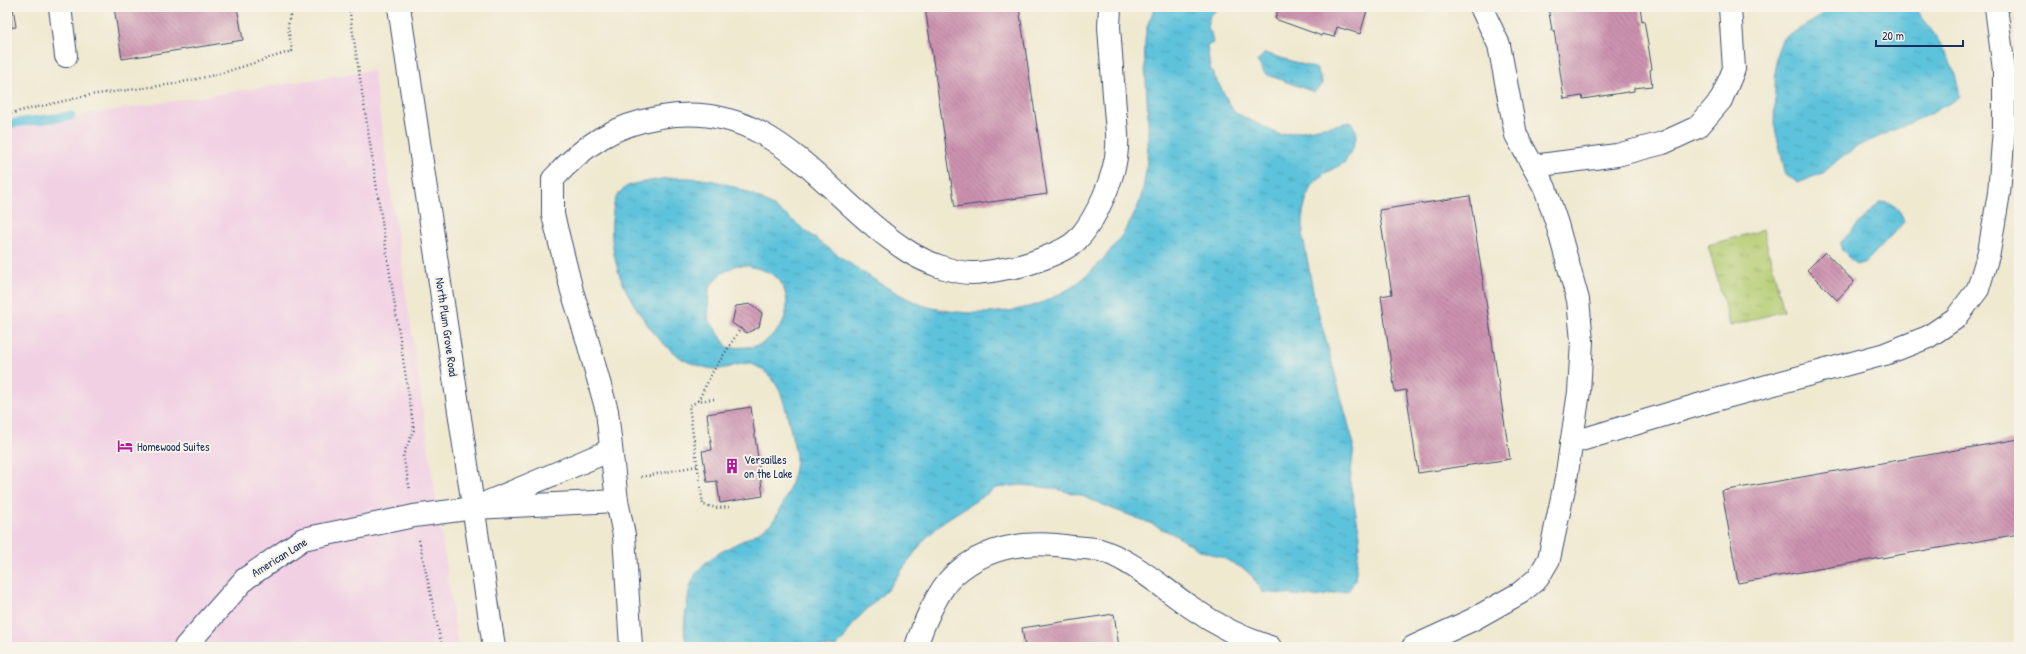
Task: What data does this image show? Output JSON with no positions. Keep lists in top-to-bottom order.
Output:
{
  "streets": {
    "street": ["North Plum Grove Road", "American Lane"]
  },
  "crossings": [
    ["North Plum Grove Road", "American Lane"]
  ],
  "places": {
    "hotel": ["Homewood Suites"],
    "building": ["Versailles on the Lake"]
  },
  "scale_bar": "20 m"
}
